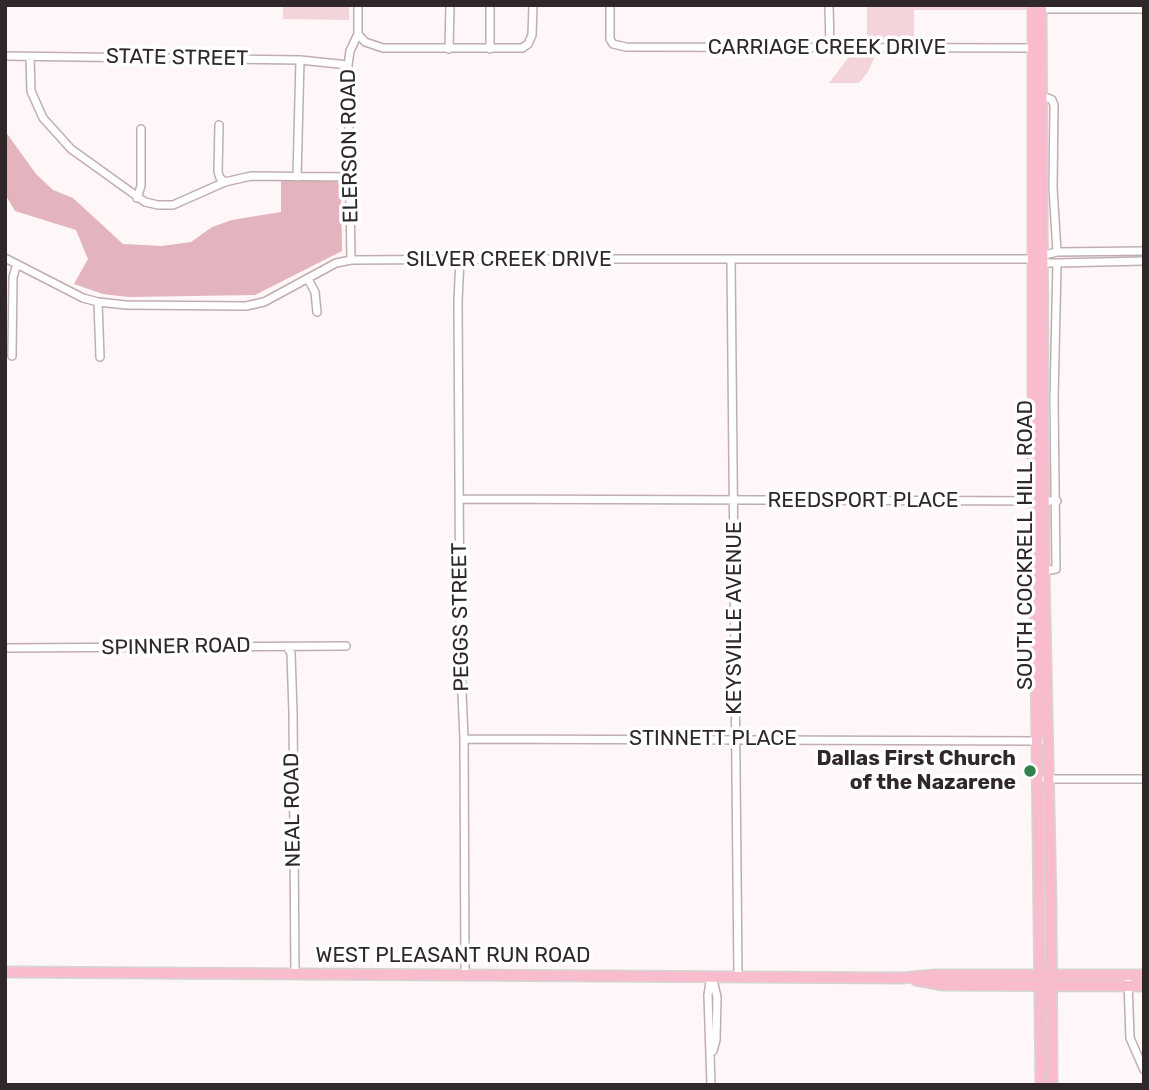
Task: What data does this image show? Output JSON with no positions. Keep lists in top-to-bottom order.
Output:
{
  "streets": {
    "main road": ["SOUTH COCKRELL HILL ROAD", "WEST PLEASANT RUN ROAD"],
    "street": [
      "CARRIAGE CREEK DRIVE",
      "STATE STREET",
      "ELERSON ROAD",
      "SILVER CREEK DRIVE",
      "REEDSPORT PLACE",
      "PEGGS STREET",
      "KEYSVILLE AVENUE",
      "SPINNER ROAD",
      "STINNETT PLACE",
      "NEAL ROAD"
    ]
  },
  "crossings": [
    ["CARRIAGE CREEK DRIVE", "SOUTH COCKRELL HILL ROAD"],
    ["STATE STREET", "ELERSON ROAD"],
    ["ELERSON ROAD", "SILVER CREEK DRIVE"],
    ["SILVER CREEK DRIVE", "SOUTH COCKRELL HILL ROAD"],
    ["SILVER CREEK DRIVE", "PEGGS STREET"],
    ["SILVER CREEK DRIVE", "KEYSVILLE AVENUE"],
    ["REEDSPORT PLACE", "SOUTH COCKRELL HILL ROAD"],
    ["REEDSPORT PLACE", "PEGGS STREET"],
    ["REEDSPORT PLACE", "KEYSVILLE AVENUE"],
    ["SOUTH COCKRELL HILL ROAD", "STINNETT PLACE"],
    ["SOUTH COCKRELL HILL ROAD", "WEST PLEASANT RUN ROAD"],
    ["PEGGS STREET", "STINNETT PLACE"],
    ["PEGGS STREET", "WEST PLEASANT RUN ROAD"],
    ["KEYSVILLE AVENUE", "STINNETT PLACE"],
    ["KEYSVILLE AVENUE", "WEST PLEASANT RUN ROAD"],
    ["SPINNER ROAD", "NEAL ROAD"],
    ["NEAL ROAD", "WEST PLEASANT RUN ROAD"]
  ],
  "places": ["Dallas First Church of the Nazarene"]
}
